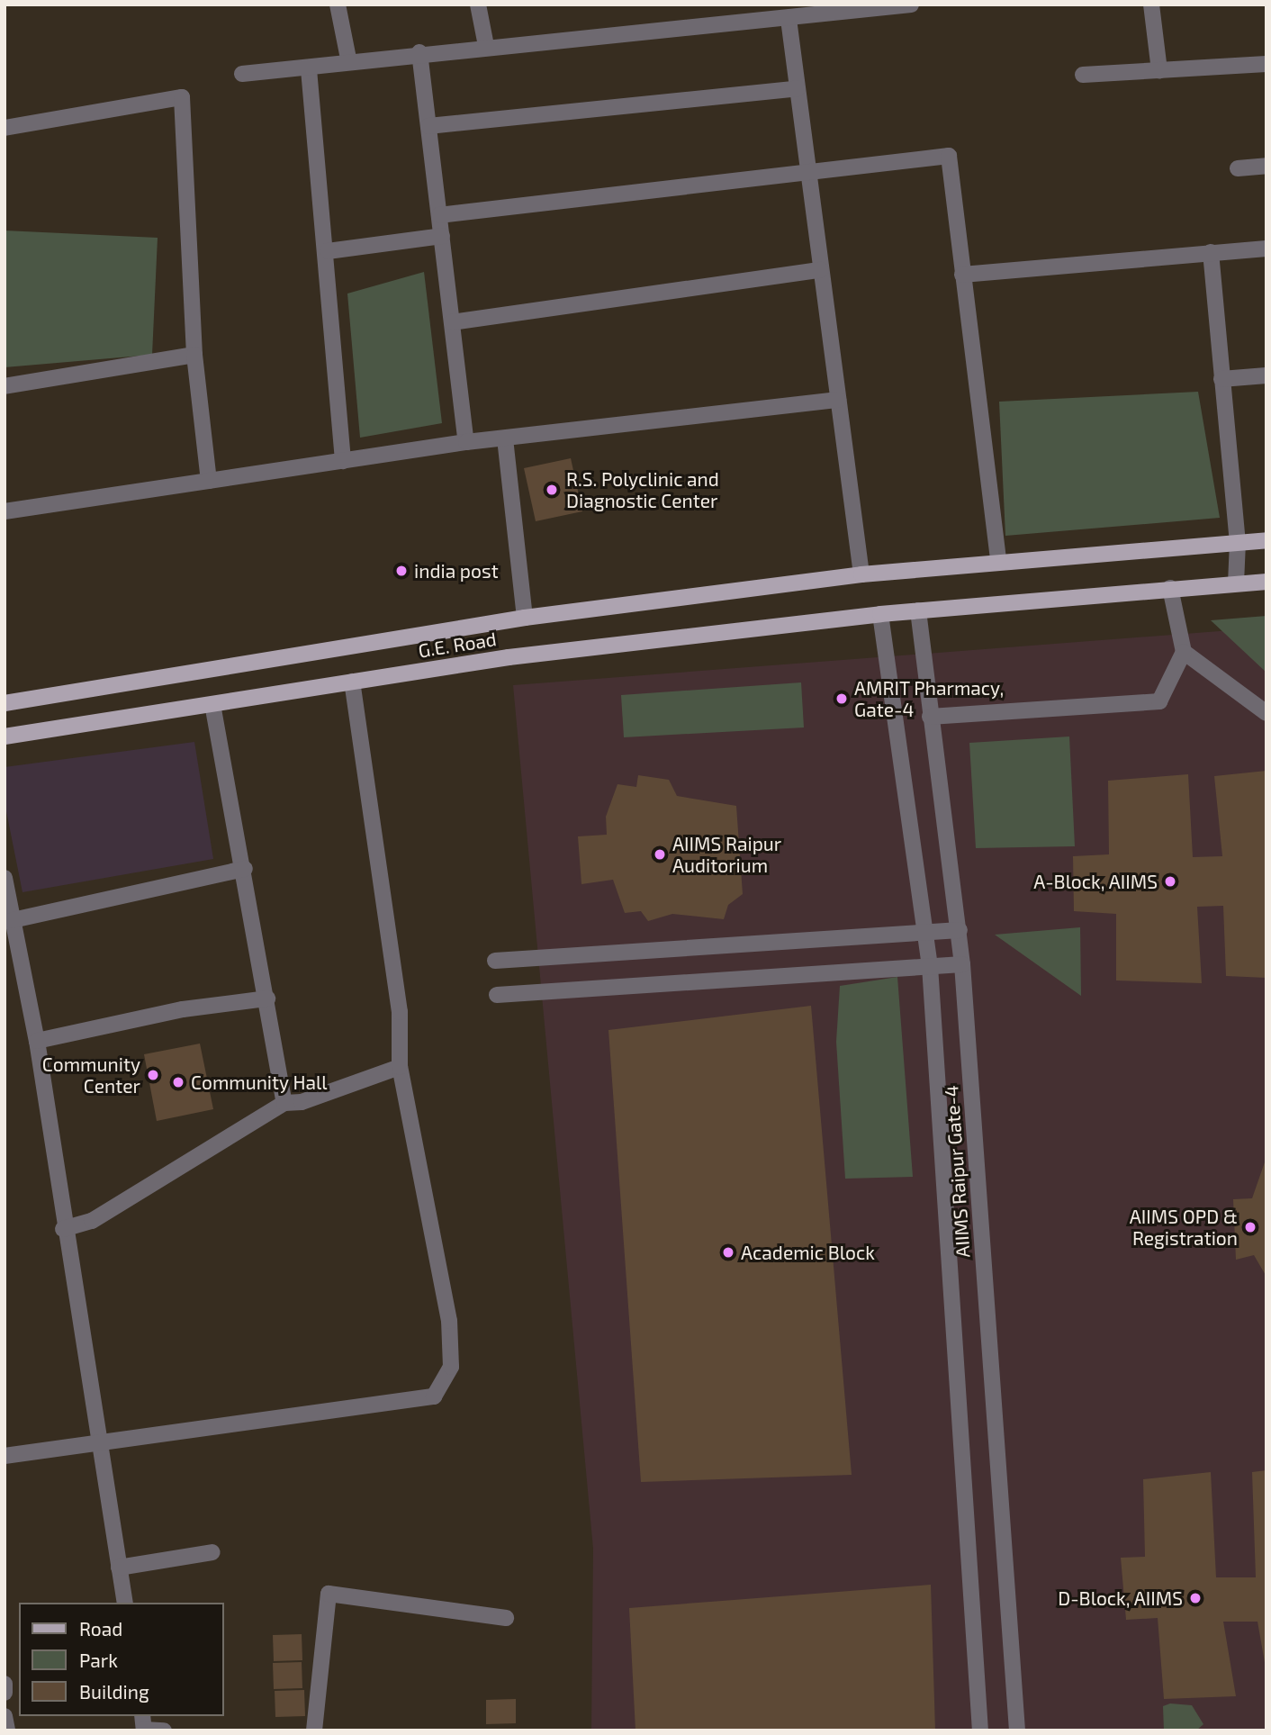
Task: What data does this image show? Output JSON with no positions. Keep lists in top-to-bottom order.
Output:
{
  "streets": {
    "main road": ["G.E. Road"],
    "street": ["AIIMS Raipur Gate-4"]
  },
  "crossings": [
    ["G.E. Road", "AIIMS Raipur Gate-4"]
  ],
  "places": [
    "R.S. Polyclinic and Diagnostic Center",
    "india post",
    "AMRIT Pharmacy, Gate-4",
    "AIIMS Raipur Auditorium",
    "A-Block, AIIMS",
    "Community Center",
    "Community Hall",
    "AIIMS OPD & Registration",
    "Academic Block",
    "D-Block, AIIMS"
  ],
  "legend": ["Road", "Park", "Building"]
}
